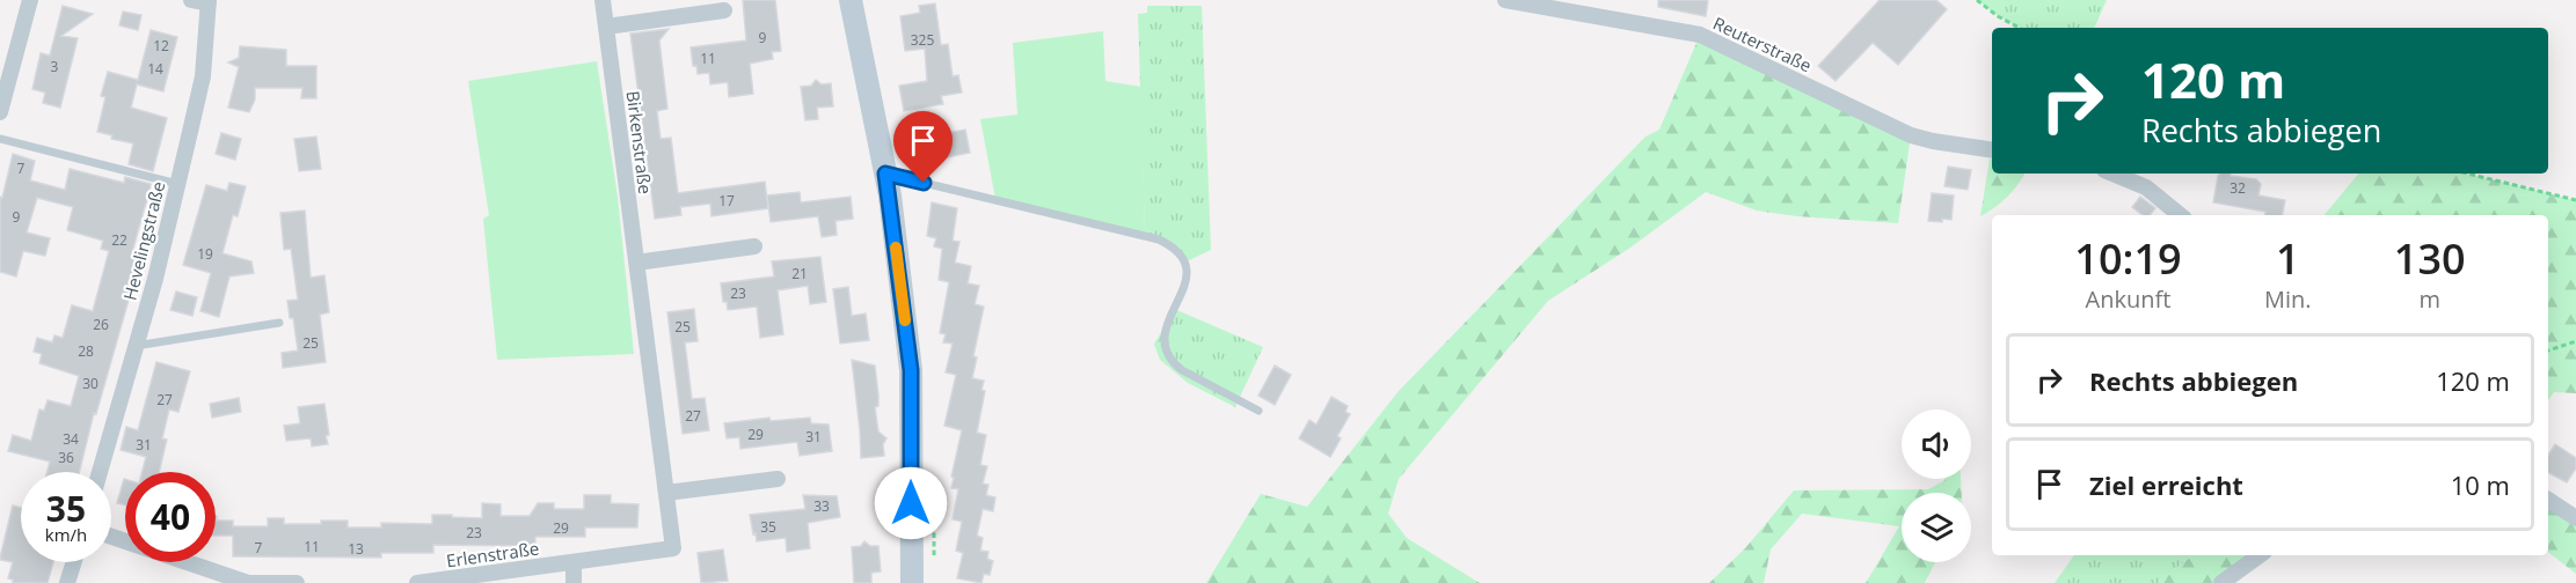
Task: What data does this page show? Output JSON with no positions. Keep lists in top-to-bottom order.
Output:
{
  "streets": {
    "street": [
      "Reuterstraße",
      "Birkenstraße",
      "Hevelingstraße",
      "Erlenstraße"
    ]
  },
  "crossings": [
    ["Birkenstraße", "Erlenstraße"]
  ],
  "house_numbers": [
    "9",
    "325",
    "12",
    "11",
    "3",
    "14",
    "7",
    "32",
    "17",
    "9",
    "22",
    "19",
    "21",
    "23",
    "26",
    "25",
    "25",
    "28",
    "30",
    "27",
    "27",
    "29",
    "31",
    "34",
    "31",
    "36",
    "33",
    "35",
    "29",
    "23",
    "11",
    "7",
    "13"
  ],
  "page": {
    "turn": ["120 m", "Rechts abbiegen"],
    "eta": [
      "10:19",
      "Ankunft",
      "1",
      "Min.",
      "130",
      "m"
    ],
    "list": [
      {
        "name": "Rechts abbiegen",
        "value": "120 m"
      },
      {
        "name": "Ziel erreicht",
        "value": "10 m"
      }
    ],
    "speed": "35 km/h",
    "limit": "40"
  }
}
